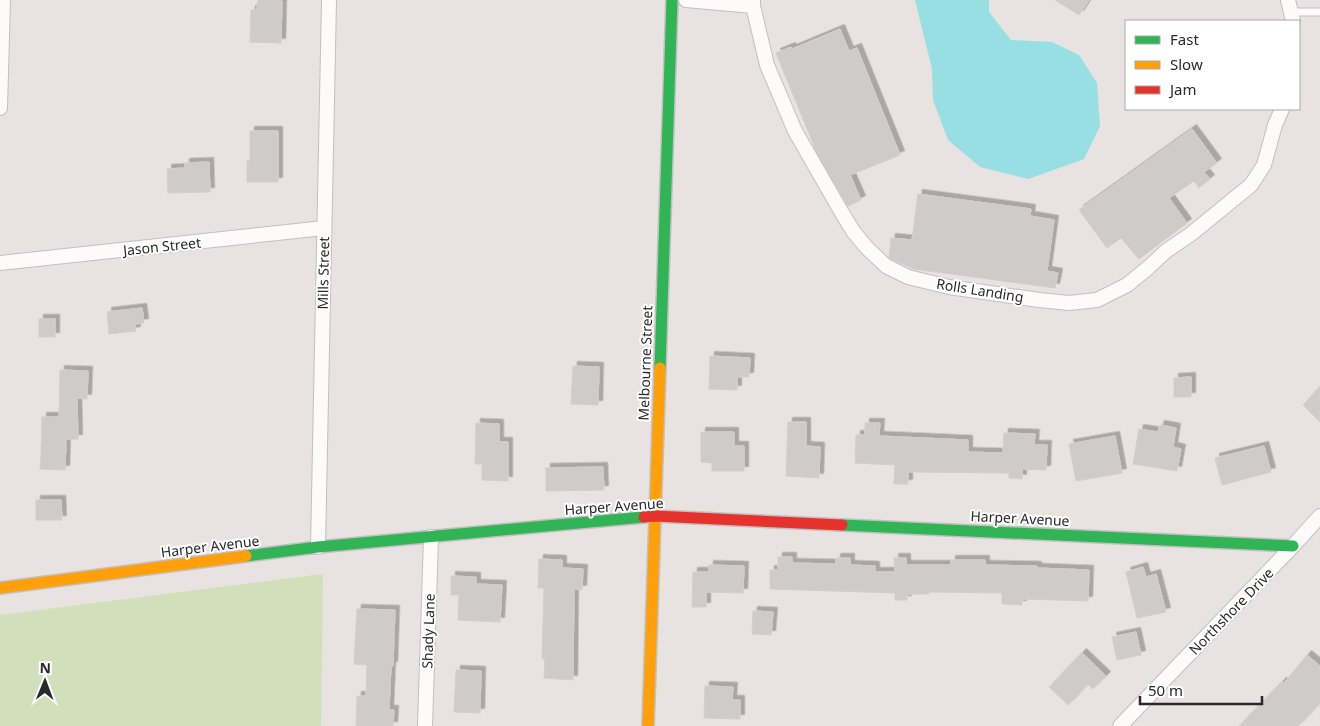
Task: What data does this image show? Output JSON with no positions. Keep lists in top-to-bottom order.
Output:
{
  "streets": {
    "street": [
      "Jason Street",
      "Mills Street",
      "Rolls Landing",
      "Melbourne Street",
      "Harper Avenue",
      "Northshore Drive",
      "Shady Lane"
    ]
  },
  "crossings": [
    ["Jason Street", "Mills Street"],
    ["Mills Street", "Harper Avenue"],
    ["Melbourne Street", "Harper Avenue"],
    ["Harper Avenue", "Northshore Drive"],
    ["Harper Avenue", "Shady Lane"]
  ],
  "legend": ["Fast", "Slow", "Jam"],
  "scale_bar": "50 m",
  "north": "top"
}
